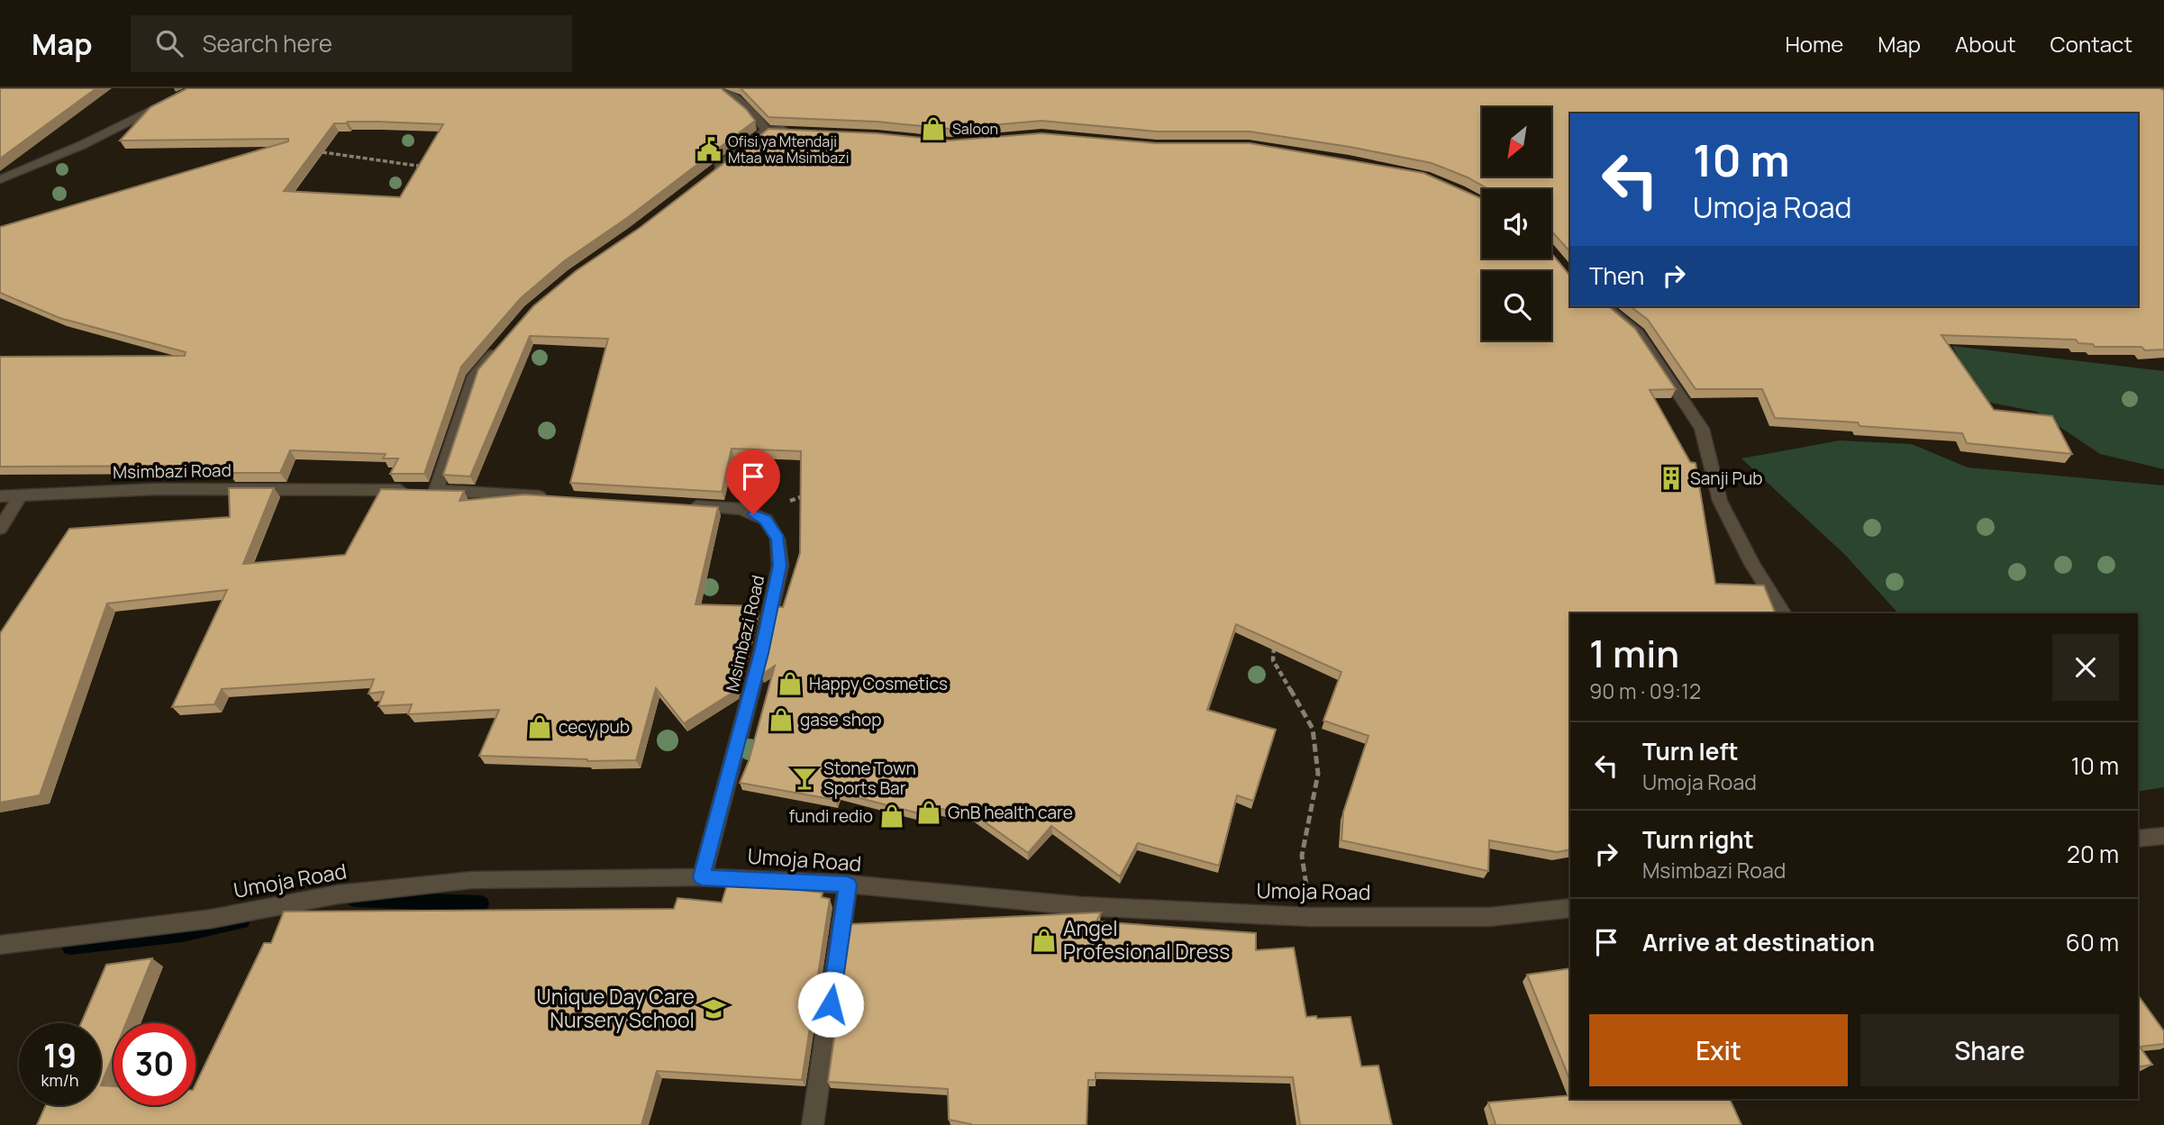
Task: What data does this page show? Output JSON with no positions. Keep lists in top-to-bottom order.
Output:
{
  "streets": {
    "street": ["Msimbazi Road", "Umoja Road"]
  },
  "crossings": [
    ["Msimbazi Road", "Umoja Road"]
  ],
  "places": {
    "shop": [
      "Saloon",
      "Happy Cosmetics",
      "gase shop",
      "cecy pub",
      "GnB health care",
      "fundi redio",
      "Angel Profesional Dress"
    ],
    "public building": ["Ofisi ya Mtendaji Mtaa wa Msimbazi"],
    "building": ["Sanji Pub"],
    "bar": ["Stone Town Sports Bar"],
    "school or university": ["Unique Day Care Nursery School"]
  },
  "north": "bottom left",
  "page": {
    "header": "Map",
    "search": "Search here",
    "nav": [
      "Home",
      "Map",
      "About",
      "Contact"
    ],
    "turn": ["10 m", "Umoja Road"],
    "then": "Then",
    "heading": ["1 min", "90 m · 09:12"],
    "list": [
      {
        "name": "Turn left",
        "note": "Umoja Road",
        "value": "10 m"
      },
      {
        "name": "Turn right",
        "note": "Msimbazi Road",
        "value": "20 m"
      },
      {
        "name": "Arrive at destination",
        "value": "60 m"
      }
    ],
    "buttons": ["Exit", "Share"],
    "speed": "19 km/h",
    "limit": "30"
  }
}
